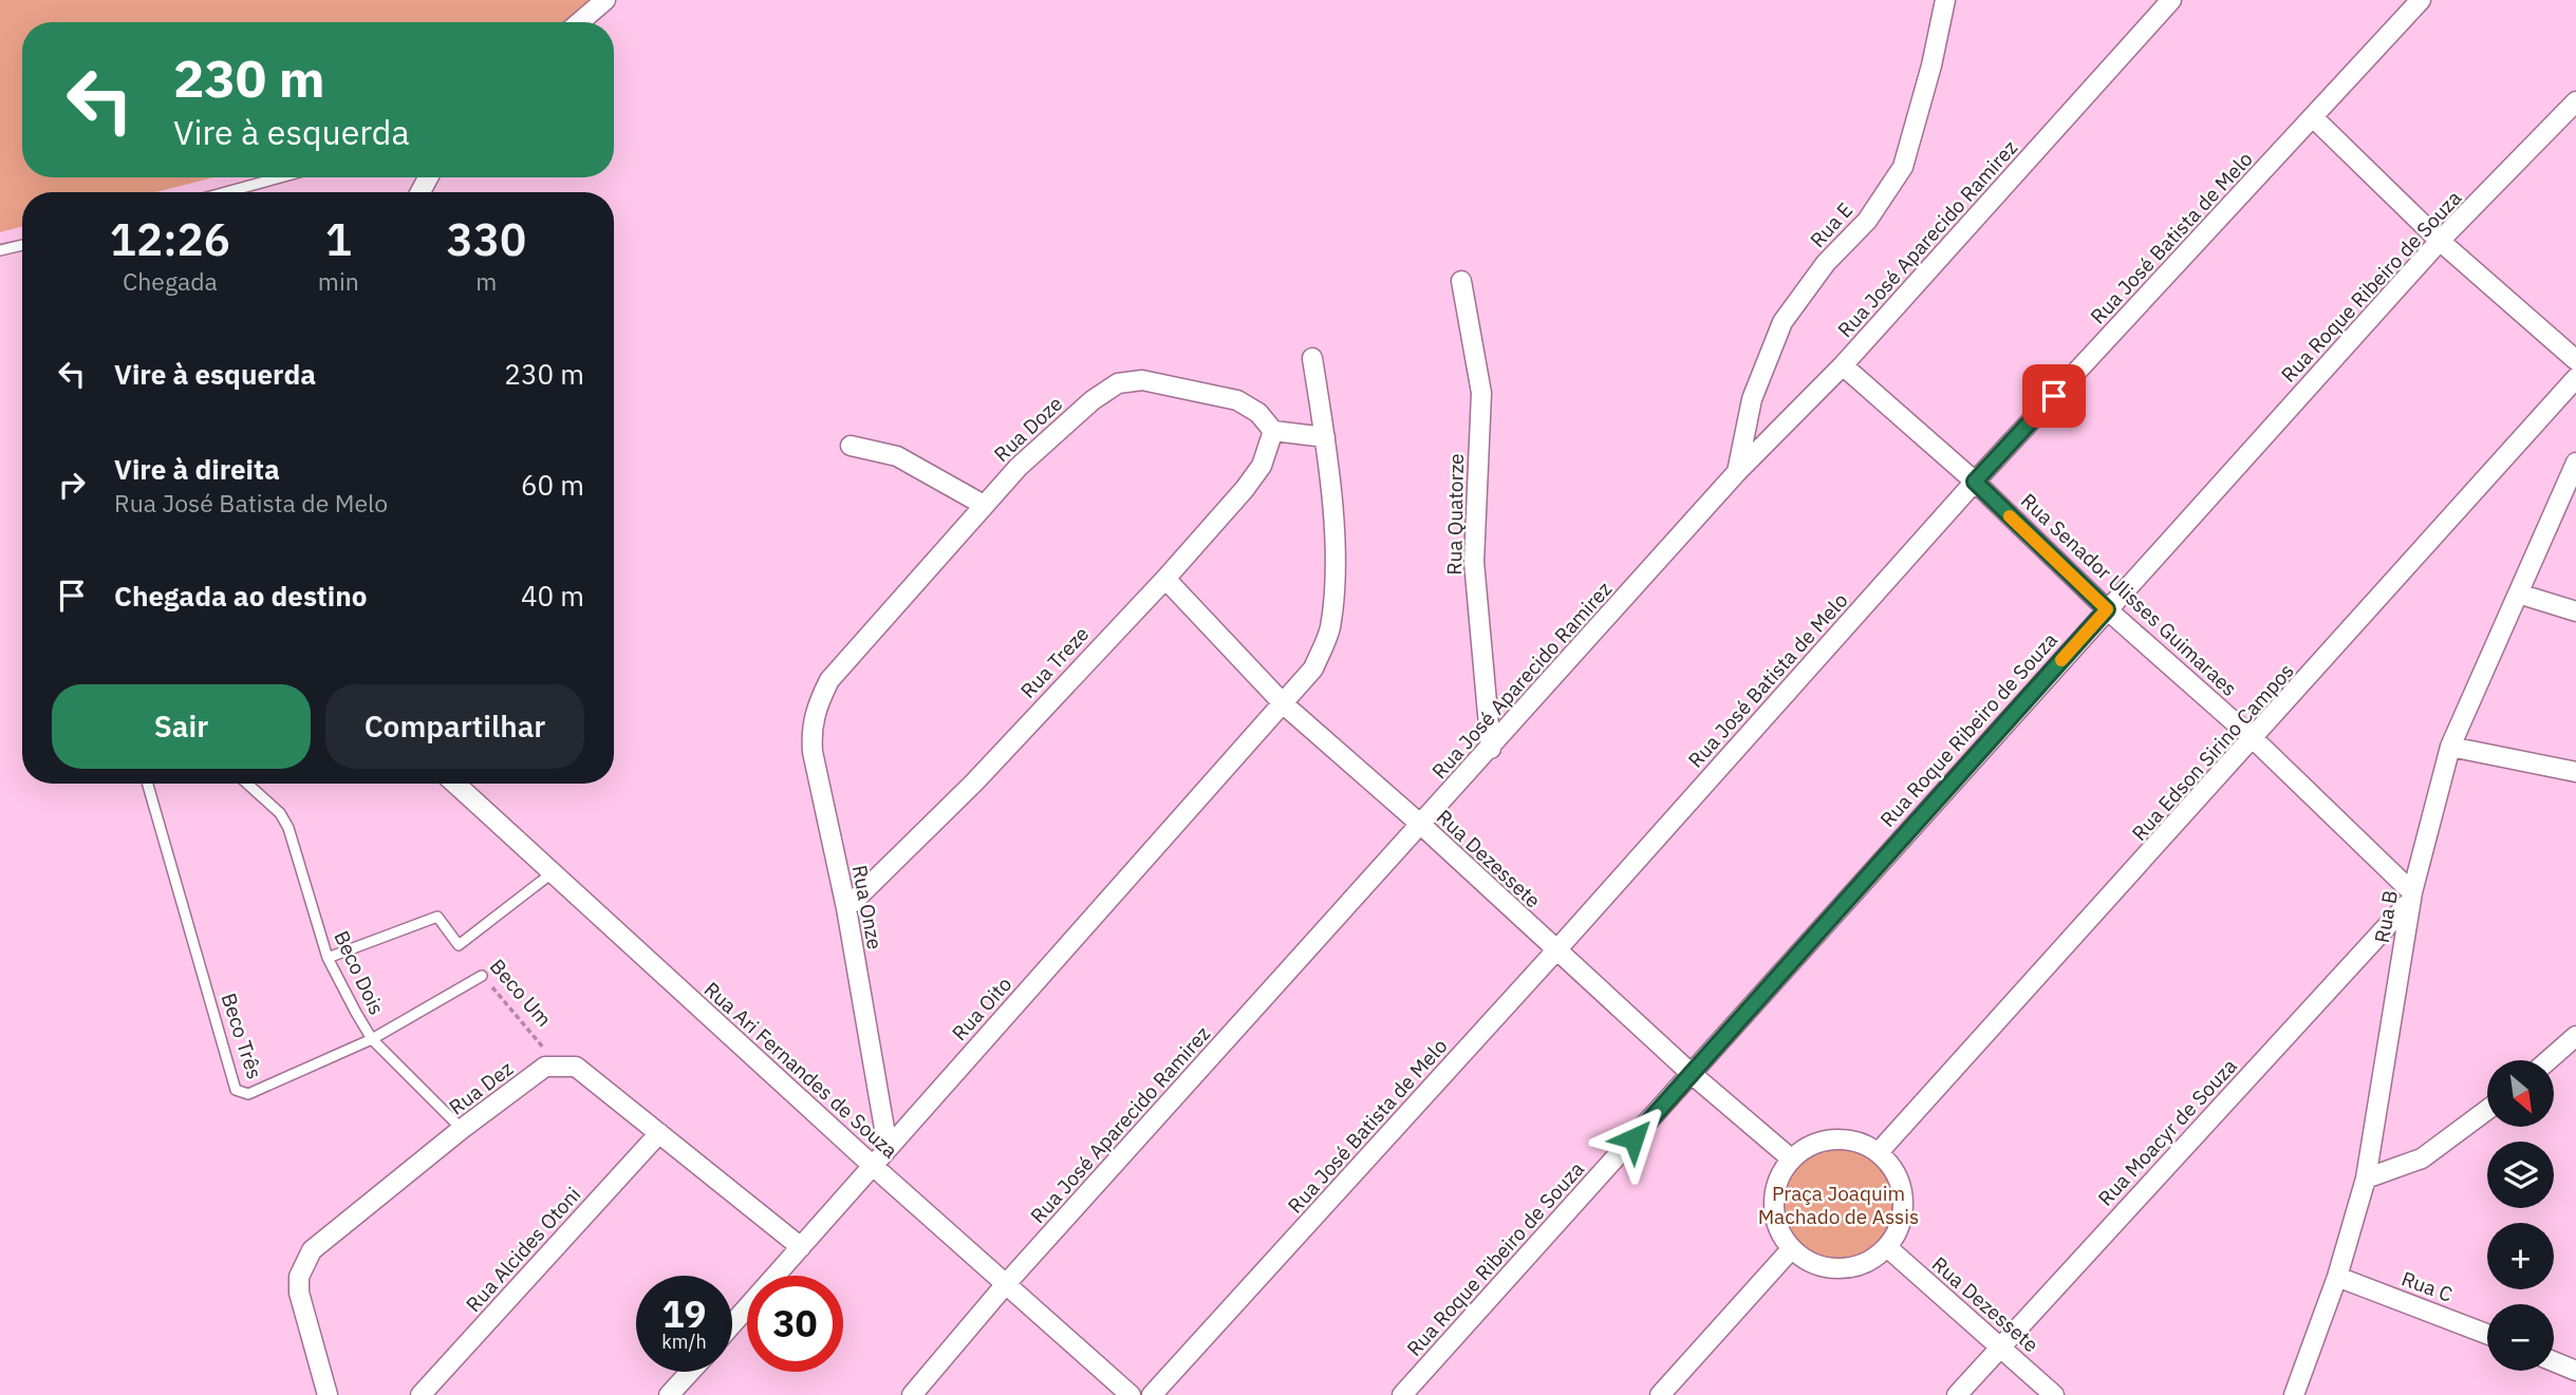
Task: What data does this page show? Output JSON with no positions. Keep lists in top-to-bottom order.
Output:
{
  "streets": {
    "street": [
      "Rua E",
      "Rua José Batista de Melo",
      "Rua José Aparecido Ramirez",
      "Rua Roque Ribeiro de Souza",
      "Rua Doze",
      "Rua Quatorze",
      "Rua Senador Ulisses Guimaraes",
      "Rua Treze",
      "Rua Edson Sirino Campos",
      "Rua Dezessete",
      "Rua Onze",
      "Rua B",
      "Rua Oito",
      "Rua Ari Fernandes de Souza",
      "Rua Dez",
      "Rua Moacyr de Souza",
      "Rua Alcides Otoni",
      "Rua C"
    ],
    "lane": ["Beco Dois", "Beco Três"],
    "path": ["Beco Um"]
  },
  "crossings": [
    ["Rua E", "Rua José Aparecido Ramirez"],
    ["Rua José Batista de Melo", "Rua Senador Ulisses Guimaraes"],
    ["Rua José Batista de Melo", "Rua Dezessete"],
    ["Rua José Aparecido Ramirez", "Rua Quatorze"],
    ["Rua José Aparecido Ramirez", "Rua Senador Ulisses Guimaraes"],
    ["Rua José Aparecido Ramirez", "Rua Dezessete"],
    ["Rua José Aparecido Ramirez", "Rua Ari Fernandes de Souza"],
    ["Rua Roque Ribeiro de Souza", "Rua Senador Ulisses Guimaraes"],
    ["Rua Roque Ribeiro de Souza", "Rua Dezessete"],
    ["Rua Doze", "Rua Treze"],
    ["Rua Doze", "Rua Onze"],
    ["Rua Senador Ulisses Guimaraes", "Rua Edson Sirino Campos"],
    ["Rua Senador Ulisses Guimaraes", "Rua B"],
    ["Rua Senador Ulisses Guimaraes", "Rua Moacyr de Souza"],
    ["Rua Treze", "Rua Dezessete"],
    ["Rua Treze", "Rua Onze"],
    ["Rua Edson Sirino Campos", "Rua Dezessete"],
    ["Rua Dezessete", "Rua Oito"],
    ["Rua Dezessete", "Rua Moacyr de Souza"],
    ["Rua Onze", "Rua Oito"],
    ["Rua B", "Rua Moacyr de Souza"],
    ["Rua B", "Rua C"],
    ["Beco Dois", "Beco Três"],
    ["Beco Dois", "Rua Dez"],
    ["Beco Um", "Beco Três"],
    ["Beco Um", "Rua Dez"],
    ["Rua Oito", "Rua Ari Fernandes de Souza"]
  ],
  "parks": ["Praça Joaquim Machado de Assis"],
  "north": "bottom right",
  "page": {
    "turn": ["230 m", "Vire à esquerda"],
    "eta": [
      "12:26",
      "Chegada",
      "1",
      "min",
      "330",
      "m"
    ],
    "list": [
      {
        "name": "Vire à esquerda",
        "value": "230 m"
      },
      {
        "name": "Vire à direita",
        "note": "Rua José Batista de Melo",
        "value": "60 m"
      },
      {
        "name": "Chegada ao destino",
        "value": "40 m"
      }
    ],
    "buttons": ["Sair", "Compartilhar"],
    "map_buttons": ["+", "−"],
    "speed": "19 km/h",
    "limit": "30"
  }
}
